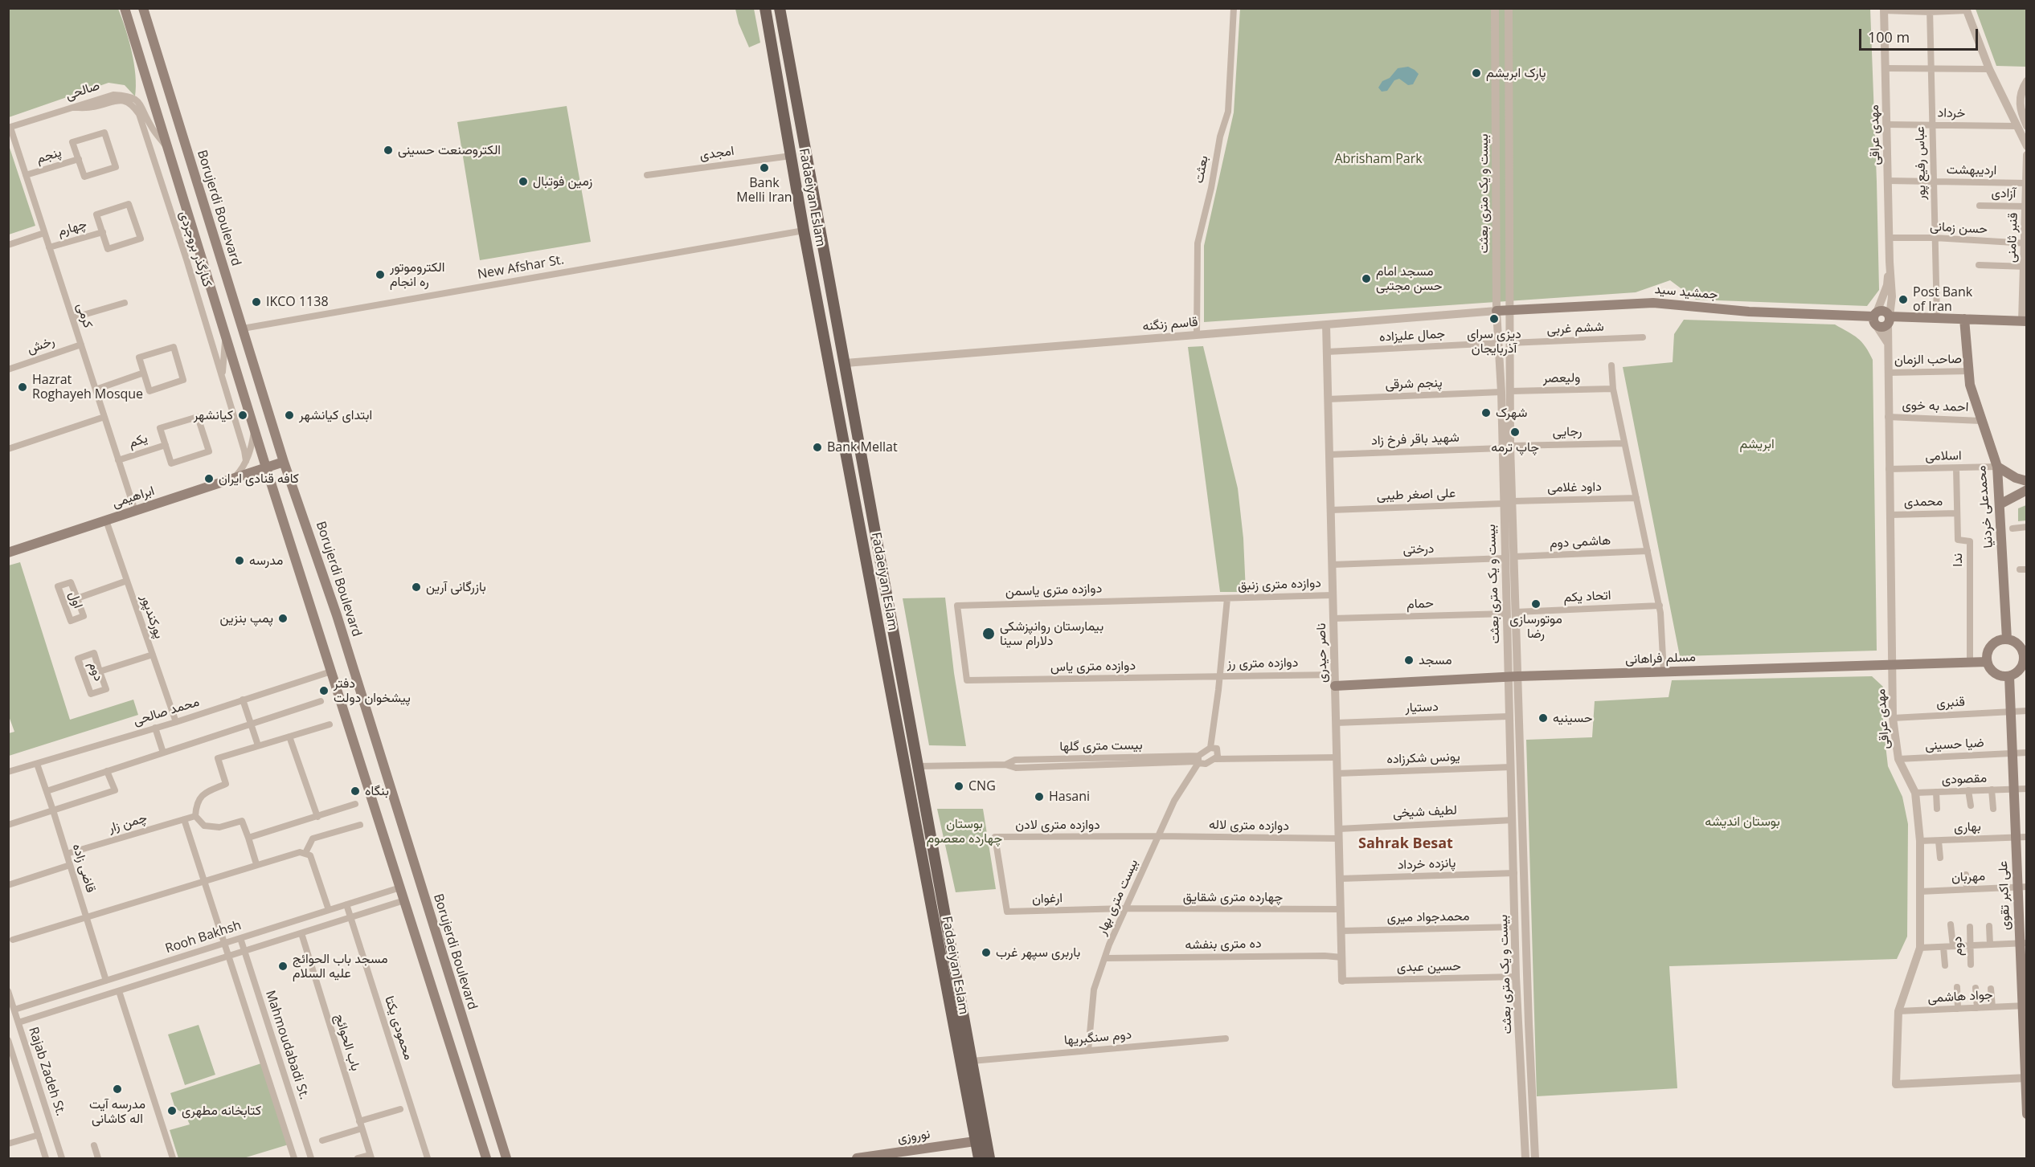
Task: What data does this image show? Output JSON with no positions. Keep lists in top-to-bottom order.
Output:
{
  "streets": {
    "main road": [
      "Fadaeiyan Eslam",
      "Borujerdi Boulevard",
      "جمشید سید",
      "ابراهیمی",
      "محمدعلی خردنیا",
      "مسلم فراهانی",
      "علی اکبر تقوی",
      "نوروزی"
    ],
    "street": [
      "صالحی",
      "خرداد",
      "مهدی عراقی",
      "امجدی",
      "پنجم",
      "عباس رفیع پور",
      "بعثت",
      "اردیبهشت",
      "بیست و یک متری بعثت",
      "آزادی",
      "چهارم",
      "حسن زمانی",
      "قنبر ثامنی",
      "کنارگذر بروجردی",
      "New Afshar St.",
      "کرمی",
      "قاسم زنگنه",
      "ششم غربی",
      "جمال علیزاده",
      "رخش",
      "صاحب الزمان",
      "ولیعصر",
      "پنجم شرقی",
      "احمد به خوی",
      "رجایی",
      "شهید باقر فرخ زاد",
      "یکم",
      "اسلامی",
      "داود غلامی",
      "علی اصغر طیبی",
      "محمدی",
      "هاشمی دوم",
      "درختی",
      "ندا",
      "دوازده متری زنبق",
      "دوازده متری یاسمن",
      "اتحاد یکم",
      "اول",
      "حمام",
      "پورکندپور",
      "ناصر حیدری",
      "دوازده متری رز",
      "دوازده متری یاس",
      "دوم",
      "قنبری",
      "دستیار",
      "محمد صالحی",
      "ضیا حسینی",
      "بیست متری گلها",
      "یونس شکرزاده",
      "مقصودی",
      "لطیف شیخی",
      "چمن زار",
      "دوازده متری لادن",
      "دوازده متری لاله",
      "بهاری",
      "پانزده خرداد",
      "قاضی زاده",
      "مهربان",
      "بیست متری بهار",
      "چهارده متری شقایق",
      "ارغوان",
      "محمدجواد میری",
      "Rooh Bakhsh",
      "ده متری بنفشه",
      "حسین عبدی",
      "جواد هاشمی",
      "محمودی یکتا",
      "دوم سنگبریها",
      "باب الحوائج",
      "Mahmoudabadi St.",
      "Rajab Zadeh St."
    ]
  },
  "crossings": [
    ["صالحی", "کنارگذر بروجردی"],
    ["صالحی", "کرمی"],
    ["خرداد", "مهدی عراقی"],
    ["خرداد", "عباس رفیع پور"],
    ["مهدی عراقی", "اردیبهشت"],
    ["مهدی عراقی", "حسن زمانی"],
    ["مهدی عراقی", "صاحب الزمان"],
    ["مهدی عراقی", "احمد به خوی"],
    ["مهدی عراقی", "اسلامی"],
    ["مهدی عراقی", "محمدی"],
    ["مهدی عراقی", "مسلم فراهانی"],
    ["مهدی عراقی", "قنبری"],
    ["مهدی عراقی", "ضیا حسینی"],
    ["مهدی عراقی", "مقصودی"],
    ["مهدی عراقی", "بهاری"],
    ["مهدی عراقی", "مهربان"],
    ["مهدی عراقی", "علی اکبر تقوی"],
    ["مهدی عراقی", "جواد هاشمی"],
    ["امجدی", "Fadaeiyan Eslam"],
    ["پنجم", "کرمی"],
    ["عباس رفیع پور", "اردیبهشت"],
    ["عباس رفیع پور", "حسن زمانی"],
    ["بعثت", "قاسم زنگنه"],
    ["اردیبهشت", "قنبر ثامنی"],
    ["بیست و یک متری بعثت", "جمشید سید"],
    ["بیست و یک متری بعثت", "قاسم زنگنه"],
    ["بیست و یک متری بعثت", "ششم غربی"],
    ["بیست و یک متری بعثت", "جمال علیزاده"],
    ["بیست و یک متری بعثت", "ولیعصر"],
    ["بیست و یک متری بعثت", "پنجم شرقی"],
    ["بیست و یک متری بعثت", "رجایی"],
    ["بیست و یک متری بعثت", "شهید باقر فرخ زاد"],
    ["بیست و یک متری بعثت", "داود غلامی"],
    ["بیست و یک متری بعثت", "علی اصغر طیبی"],
    ["بیست و یک متری بعثت", "هاشمی دوم"],
    ["بیست و یک متری بعثت", "درختی"],
    ["بیست و یک متری بعثت", "اتحاد یکم"],
    ["بیست و یک متری بعثت", "حمام"],
    ["بیست و یک متری بعثت", "مسلم فراهانی"],
    ["بیست و یک متری بعثت", "دستیار"],
    ["بیست و یک متری بعثت", "یونس شکرزاده"],
    ["بیست و یک متری بعثت", "لطیف شیخی"],
    ["بیست و یک متری بعثت", "پانزده خرداد"],
    ["بیست و یک متری بعثت", "محمدجواد میری"],
    ["بیست و یک متری بعثت", "حسین عبدی"],
    ["آزادی", "قنبر ثامنی"],
    ["Fadaeiyan Eslam", "New Afshar St."],
    ["Fadaeiyan Eslam", "قاسم زنگنه"],
    ["Fadaeiyan Eslam", "بیست متری گلها"],
    ["Fadaeiyan Eslam", "دوم سنگبریها"],
    ["Fadaeiyan Eslam", "نوروزی"],
    ["Borujerdi Boulevard", "New Afshar St."],
    ["Borujerdi Boulevard", "ابراهیمی"],
    ["چهارم", "کرمی"],
    ["حسن زمانی", "قنبر ثامنی"],
    ["جمشید سید", "قاسم زنگنه"],
    ["کرمی", "رخش"],
    ["کرمی", "یکم"],
    ["کرمی", "ابراهیمی"],
    ["قاسم زنگنه", "ناصر حیدری"],
    ["جمال علیزاده", "ناصر حیدری"],
    ["صاحب الزمان", "محمدعلی خردنیا"],
    ["پنجم شرقی", "ناصر حیدری"],
    ["احمد به خوی", "محمدعلی خردنیا"],
    ["رجایی", "شهید باقر فرخ زاد"],
    ["شهید باقر فرخ زاد", "ناصر حیدری"],
    ["اسلامی", "محمدعلی خردنیا"],
    ["اسلامی", "ندا"],
    ["علی اصغر طیبی", "ناصر حیدری"],
    ["ابراهیمی", "پورکندپور"],
    ["محمدی", "ندا"],
    ["محمدعلی خردنیا", "مسلم فراهانی"],
    ["محمدعلی خردنیا", "علی اکبر تقوی"],
    ["هاشمی دوم", "درختی"],
    ["درختی", "ناصر حیدری"],
    ["ندا", "مسلم فراهانی"],
    ["دوازده متری زنبق", "دوازده متری یاسمن"],
    ["دوازده متری زنبق", "ناصر حیدری"],
    ["دوازده متری یاسمن", "دوازده متری یاس"],
    ["اتحاد یکم", "حمام"],
    ["اول", "پورکندپور"],
    ["حمام", "ناصر حیدری"],
    ["پورکندپور", "دوم"],
    ["پورکندپور", "محمد صالحی"],
    ["ناصر حیدری", "مسلم فراهانی"],
    ["ناصر حیدری", "دوازده متری رز"],
    ["ناصر حیدری", "دستیار"],
    ["ناصر حیدری", "یونس شکرزاده"],
    ["ناصر حیدری", "لطیف شیخی"],
    ["ناصر حیدری", "دوازده متری لاله"],
    ["ناصر حیدری", "پانزده خرداد"],
    ["ناصر حیدری", "چهارده متری شقایق"],
    ["ناصر حیدری", "محمدجواد میری"],
    ["ناصر حیدری", "ده متری بنفشه"],
    ["ناصر حیدری", "حسین عبدی"],
    ["مسلم فراهانی", "علی اکبر تقوی"],
    ["دوازده متری رز", "دوازده متری یاس"],
    ["قنبری", "علی اکبر تقوی"],
    ["محمد صالحی", "قاضی زاده"],
    ["ضیا حسینی", "علی اکبر تقوی"],
    ["بیست متری گلها", "بیست متری بهار"],
    ["مقصودی", "علی اکبر تقوی"],
    ["چمن زار", "قاضی زاده"],
    ["دوازده متری لادن", "دوازده متری لاله"],
    ["دوازده متری لادن", "بیست متری بهار"],
    ["دوازده متری لادن", "ارغوان"],
    ["دوازده متری لاله", "بیست متری بهار"],
    ["بهاری", "علی اکبر تقوی"],
    ["قاضی زاده", "Rooh Bakhsh"],
    ["مهربان", "علی اکبر تقوی"],
    ["علی اکبر تقوی", "جواد هاشمی"],
    ["بیست متری بهار", "چهارده متری شقایق"],
    ["بیست متری بهار", "ارغوان"],
    ["بیست متری بهار", "ده متری بنفشه"],
    ["بیست متری بهار", "دوم سنگبریها"],
    ["چهارده متری شقایق", "ارغوان"],
    ["Rooh Bakhsh", "محمودی یکتا"],
    ["Rooh Bakhsh", "باب الحوائج"],
    ["Rooh Bakhsh", "Mahmoudabadi St."],
    ["Rooh Bakhsh", "Rajab Zadeh St."]
  ],
  "districts": ["Sahrak Besat"],
  "parks": [
    "Abrisham Park",
    "ابریشم",
    "بوستان اندیشه",
    "بوستان چهارده معصوم"
  ],
  "places": [
    "پارک ابریشم",
    "الکتروصنعت حسینی",
    "Bank Melli Iran",
    "زمین فوتبال",
    "الکتروموتور ره انجام",
    "مسجد امام حسن مجتبی",
    "Post Bank of Iran",
    "IKCO 1138",
    "دیزی سرای آذربایجان",
    "Hazrat Roghayeh Mosque",
    "شهرک",
    "کیانشهر",
    "ابتدای کیانشهر",
    "چاپ ترمه",
    "Bank Mellat",
    "کافه قنادی ایران",
    "مدرسه",
    "بازرگانی آرین",
    "موتورسازی رضا",
    "پمپ بنزین",
    "بیمارستان روانپزشکی دلارام سینا",
    "مسجد",
    "دفتر پیشخوان دولت",
    "حسینیه",
    "CNG",
    "بنگاه",
    "Hasani",
    "باربری سپهر غرب",
    "مسجد باب الحوائج علیه السلام",
    "مدرسه آیت اله کاشانی",
    "کتابخانه مطهری"
  ],
  "scale_bar": "100 m"
}
